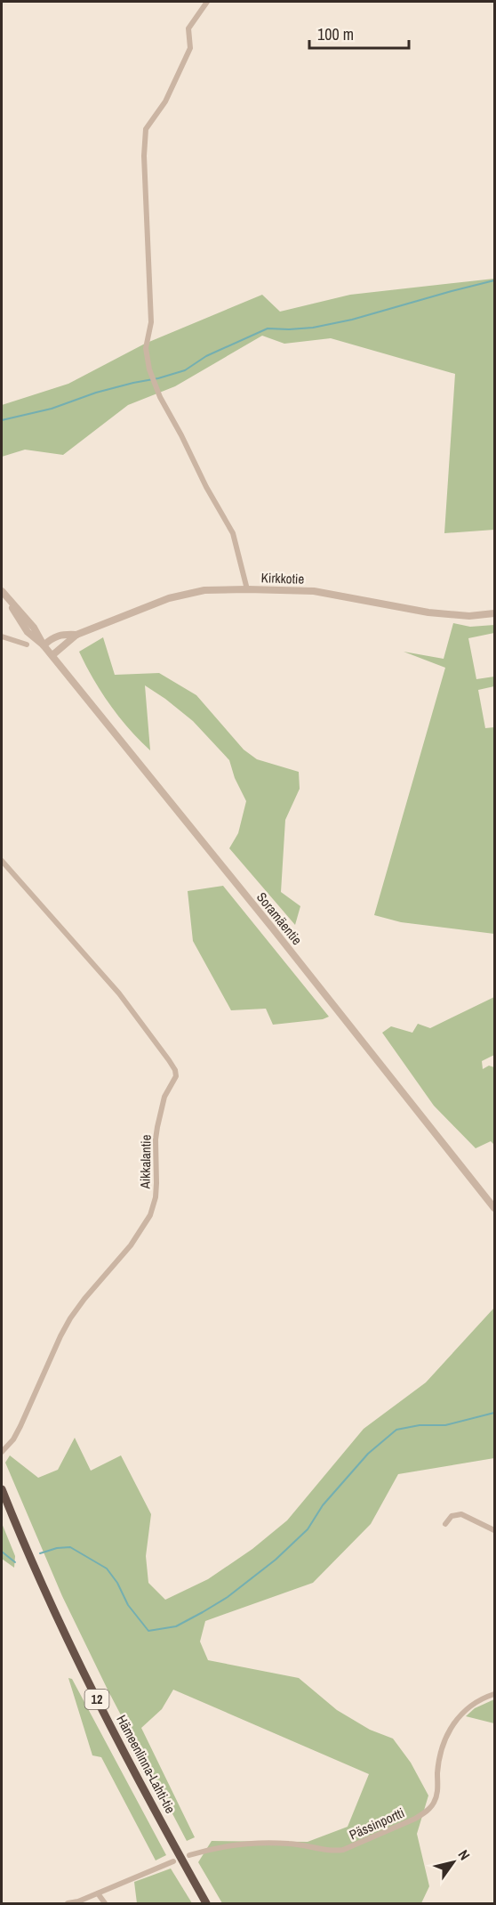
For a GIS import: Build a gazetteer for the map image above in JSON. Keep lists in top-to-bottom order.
{
  "streets": {
    "highway": ["12", "Hämeenlinna-Lahti-tie"],
    "street": [
      "Kirkkotie",
      "Soramäentie",
      "Aikkalantie",
      "Pässinportti"
    ]
  },
  "crossings": [
    ["Kirkkotie", "Soramäentie"]
  ],
  "scale_bar": "100 m",
  "north": "top right"
}
